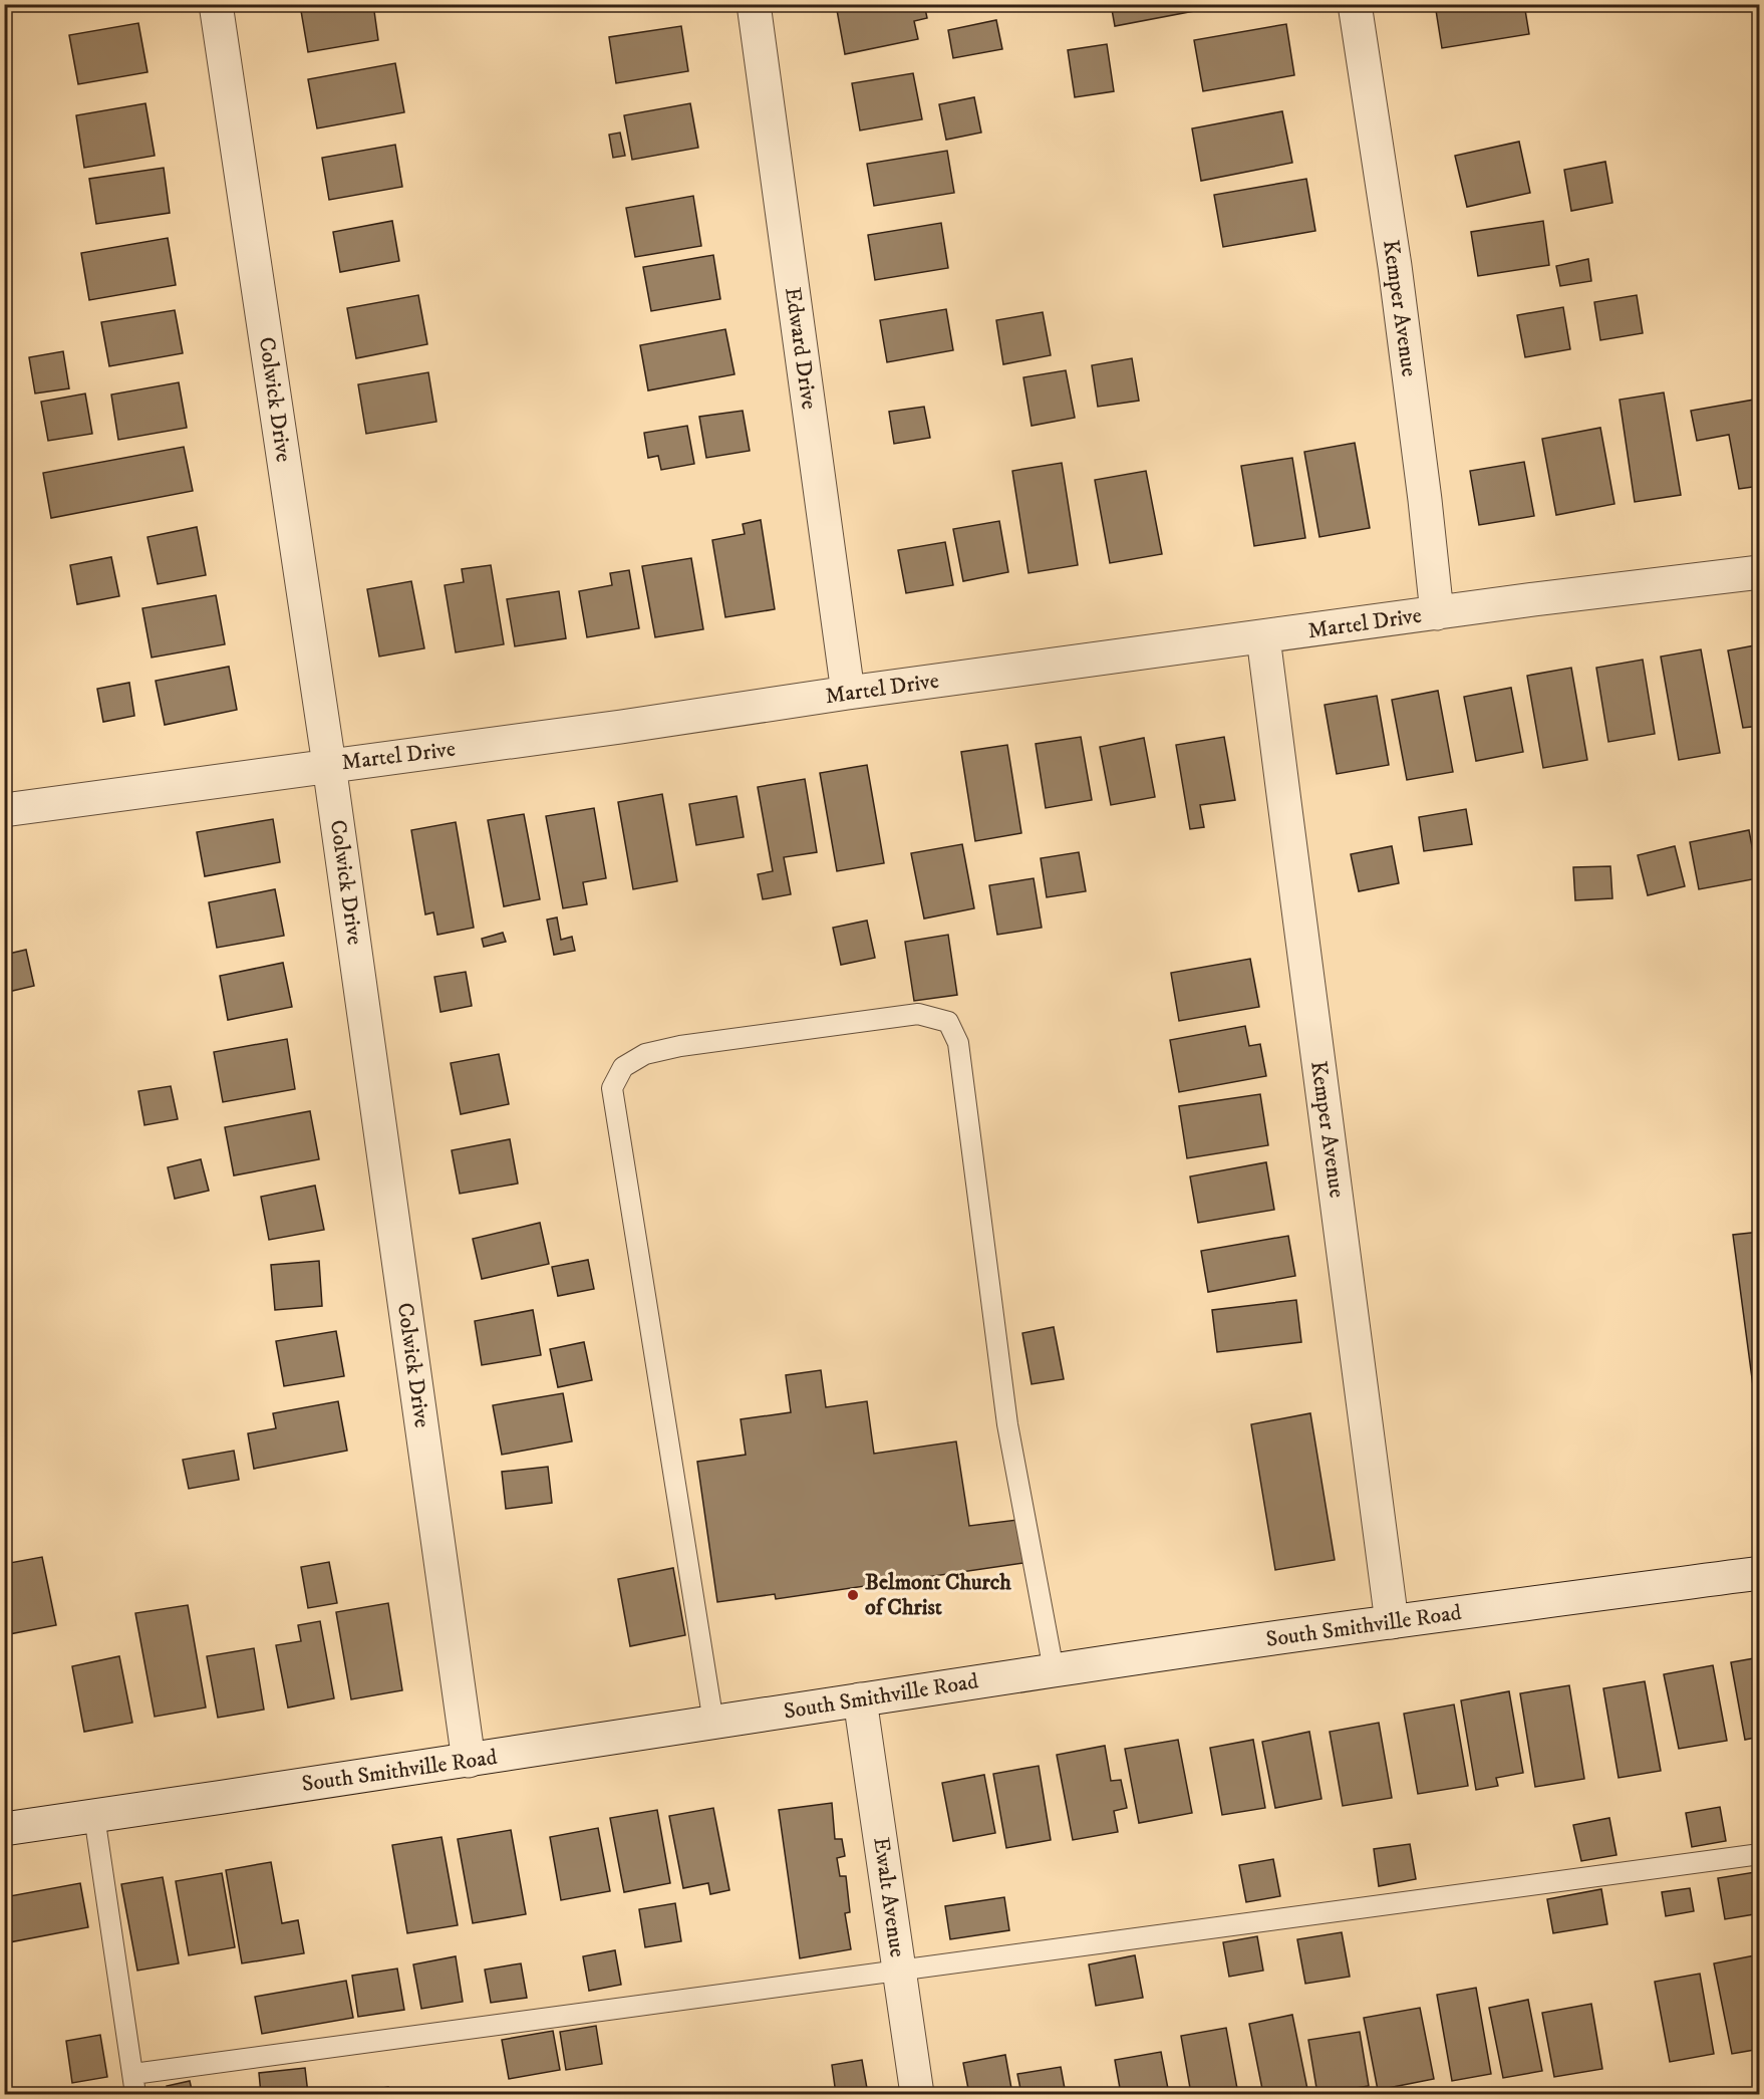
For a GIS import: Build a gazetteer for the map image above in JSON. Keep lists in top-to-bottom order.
{
  "streets": {
    "street": [
      "Kemper Avenue",
      "Edward Drive",
      "Colwick Drive",
      "Martel Drive",
      "South Smithville Road",
      "Ewalt Avenue"
    ]
  },
  "crossings": [
    ["Kemper Avenue", "Martel Drive"],
    ["Kemper Avenue", "South Smithville Road"],
    ["Edward Drive", "Martel Drive"],
    ["Colwick Drive", "Martel Drive"],
    ["Colwick Drive", "South Smithville Road"],
    ["South Smithville Road", "Ewalt Avenue"]
  ],
  "places": ["Belmont Church of Christ"]
}
